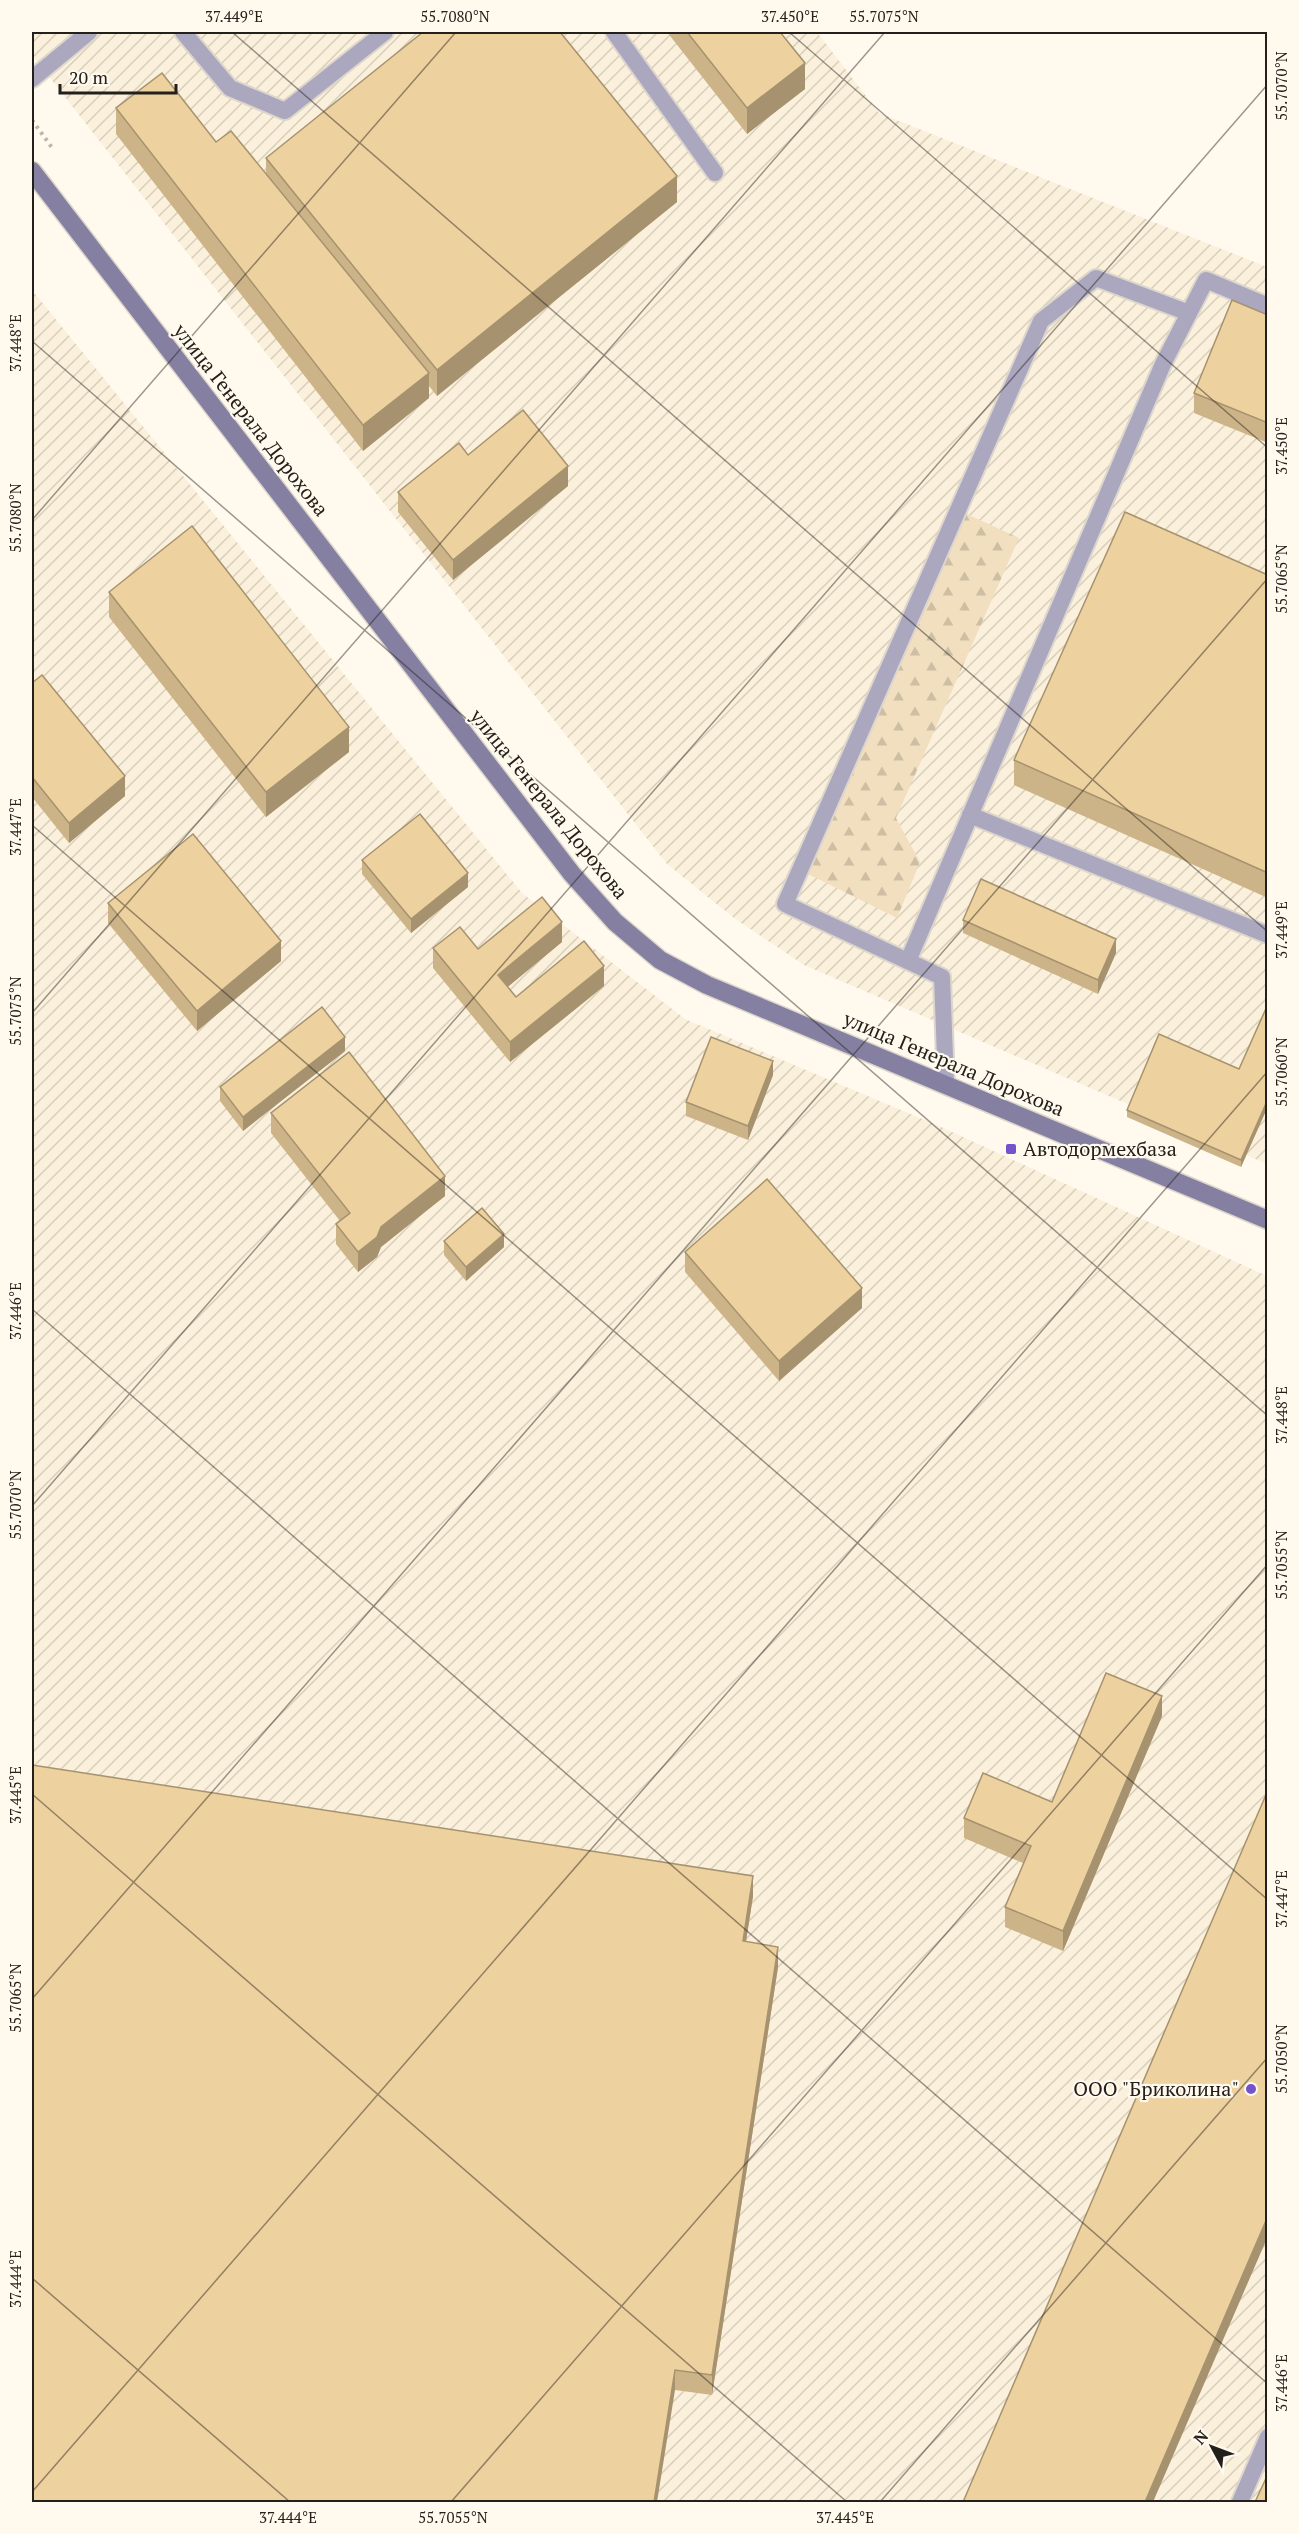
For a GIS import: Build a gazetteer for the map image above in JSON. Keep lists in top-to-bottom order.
{
  "streets": {
    "street": ["улица Генерала Дорохова"]
  },
  "places": {
    "transit": ["Автодормехбаза"],
    "other": ["ООО \"Бриколина\""]
  },
  "scale_bar": "20 m",
  "north": "top left",
  "coordinates": [
    "37.449°E",
    "55.7080°N",
    "37.450°E",
    "55.7075°N",
    "55.7070°N",
    "37.448°E",
    "55.7065°N",
    "37.447°E",
    "55.7060°N",
    "37.446°E",
    "55.7055°N",
    "37.445°E",
    "55.7050°N",
    "37.444°E"
  ]
}
